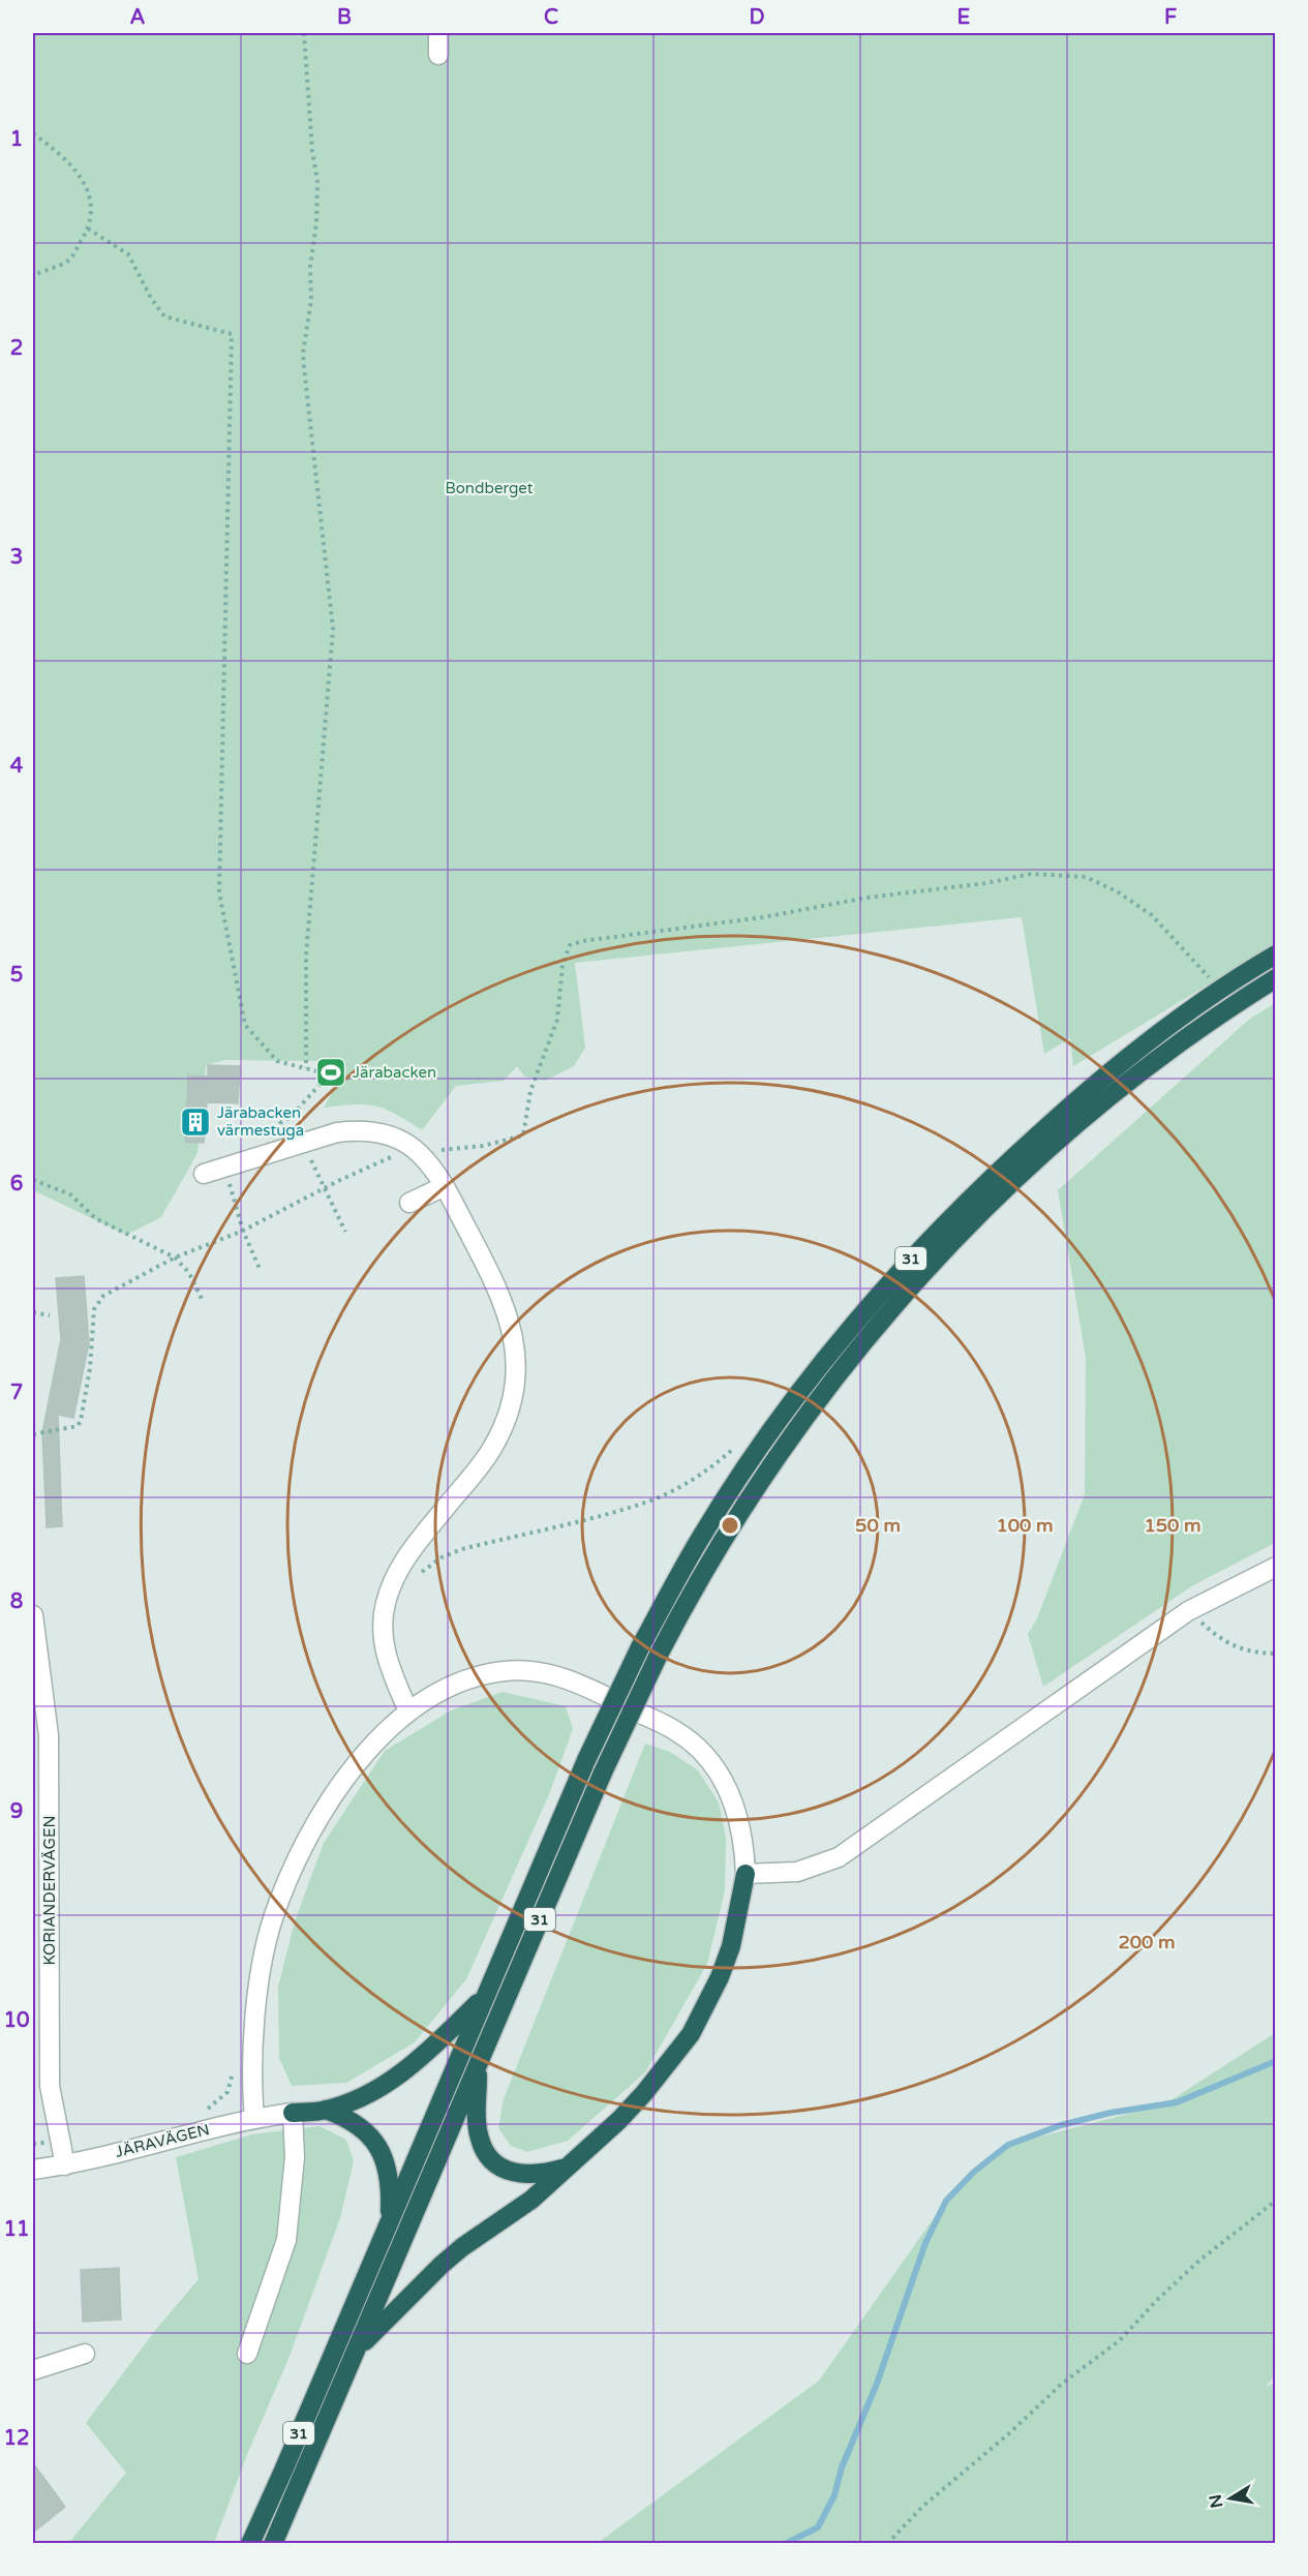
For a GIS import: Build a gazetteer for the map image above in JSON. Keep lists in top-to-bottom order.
{
  "streets": {
    "highway": ["31"],
    "street": ["KORIANDERVÄGEN", "JÄRAVÄGEN"]
  },
  "crossings": [
    ["KORIANDERVÄGEN", "JÄRAVÄGEN"]
  ],
  "parks": ["Bondberget"],
  "places": {
    "sports": ["Järabacken"],
    "building": ["Järabacken värmestuga"]
  },
  "north": "left",
  "grid": {
    "columns": [
      "A",
      "B",
      "C",
      "D",
      "E",
      "F"
    ],
    "rows": [
      "1",
      "2",
      "3",
      "4",
      "5",
      "6",
      "7",
      "8",
      "9",
      "10",
      "11",
      "12"
    ]
  },
  "rings": [
    "50 m",
    "100 m",
    "150 m",
    "200 m"
  ]
}
